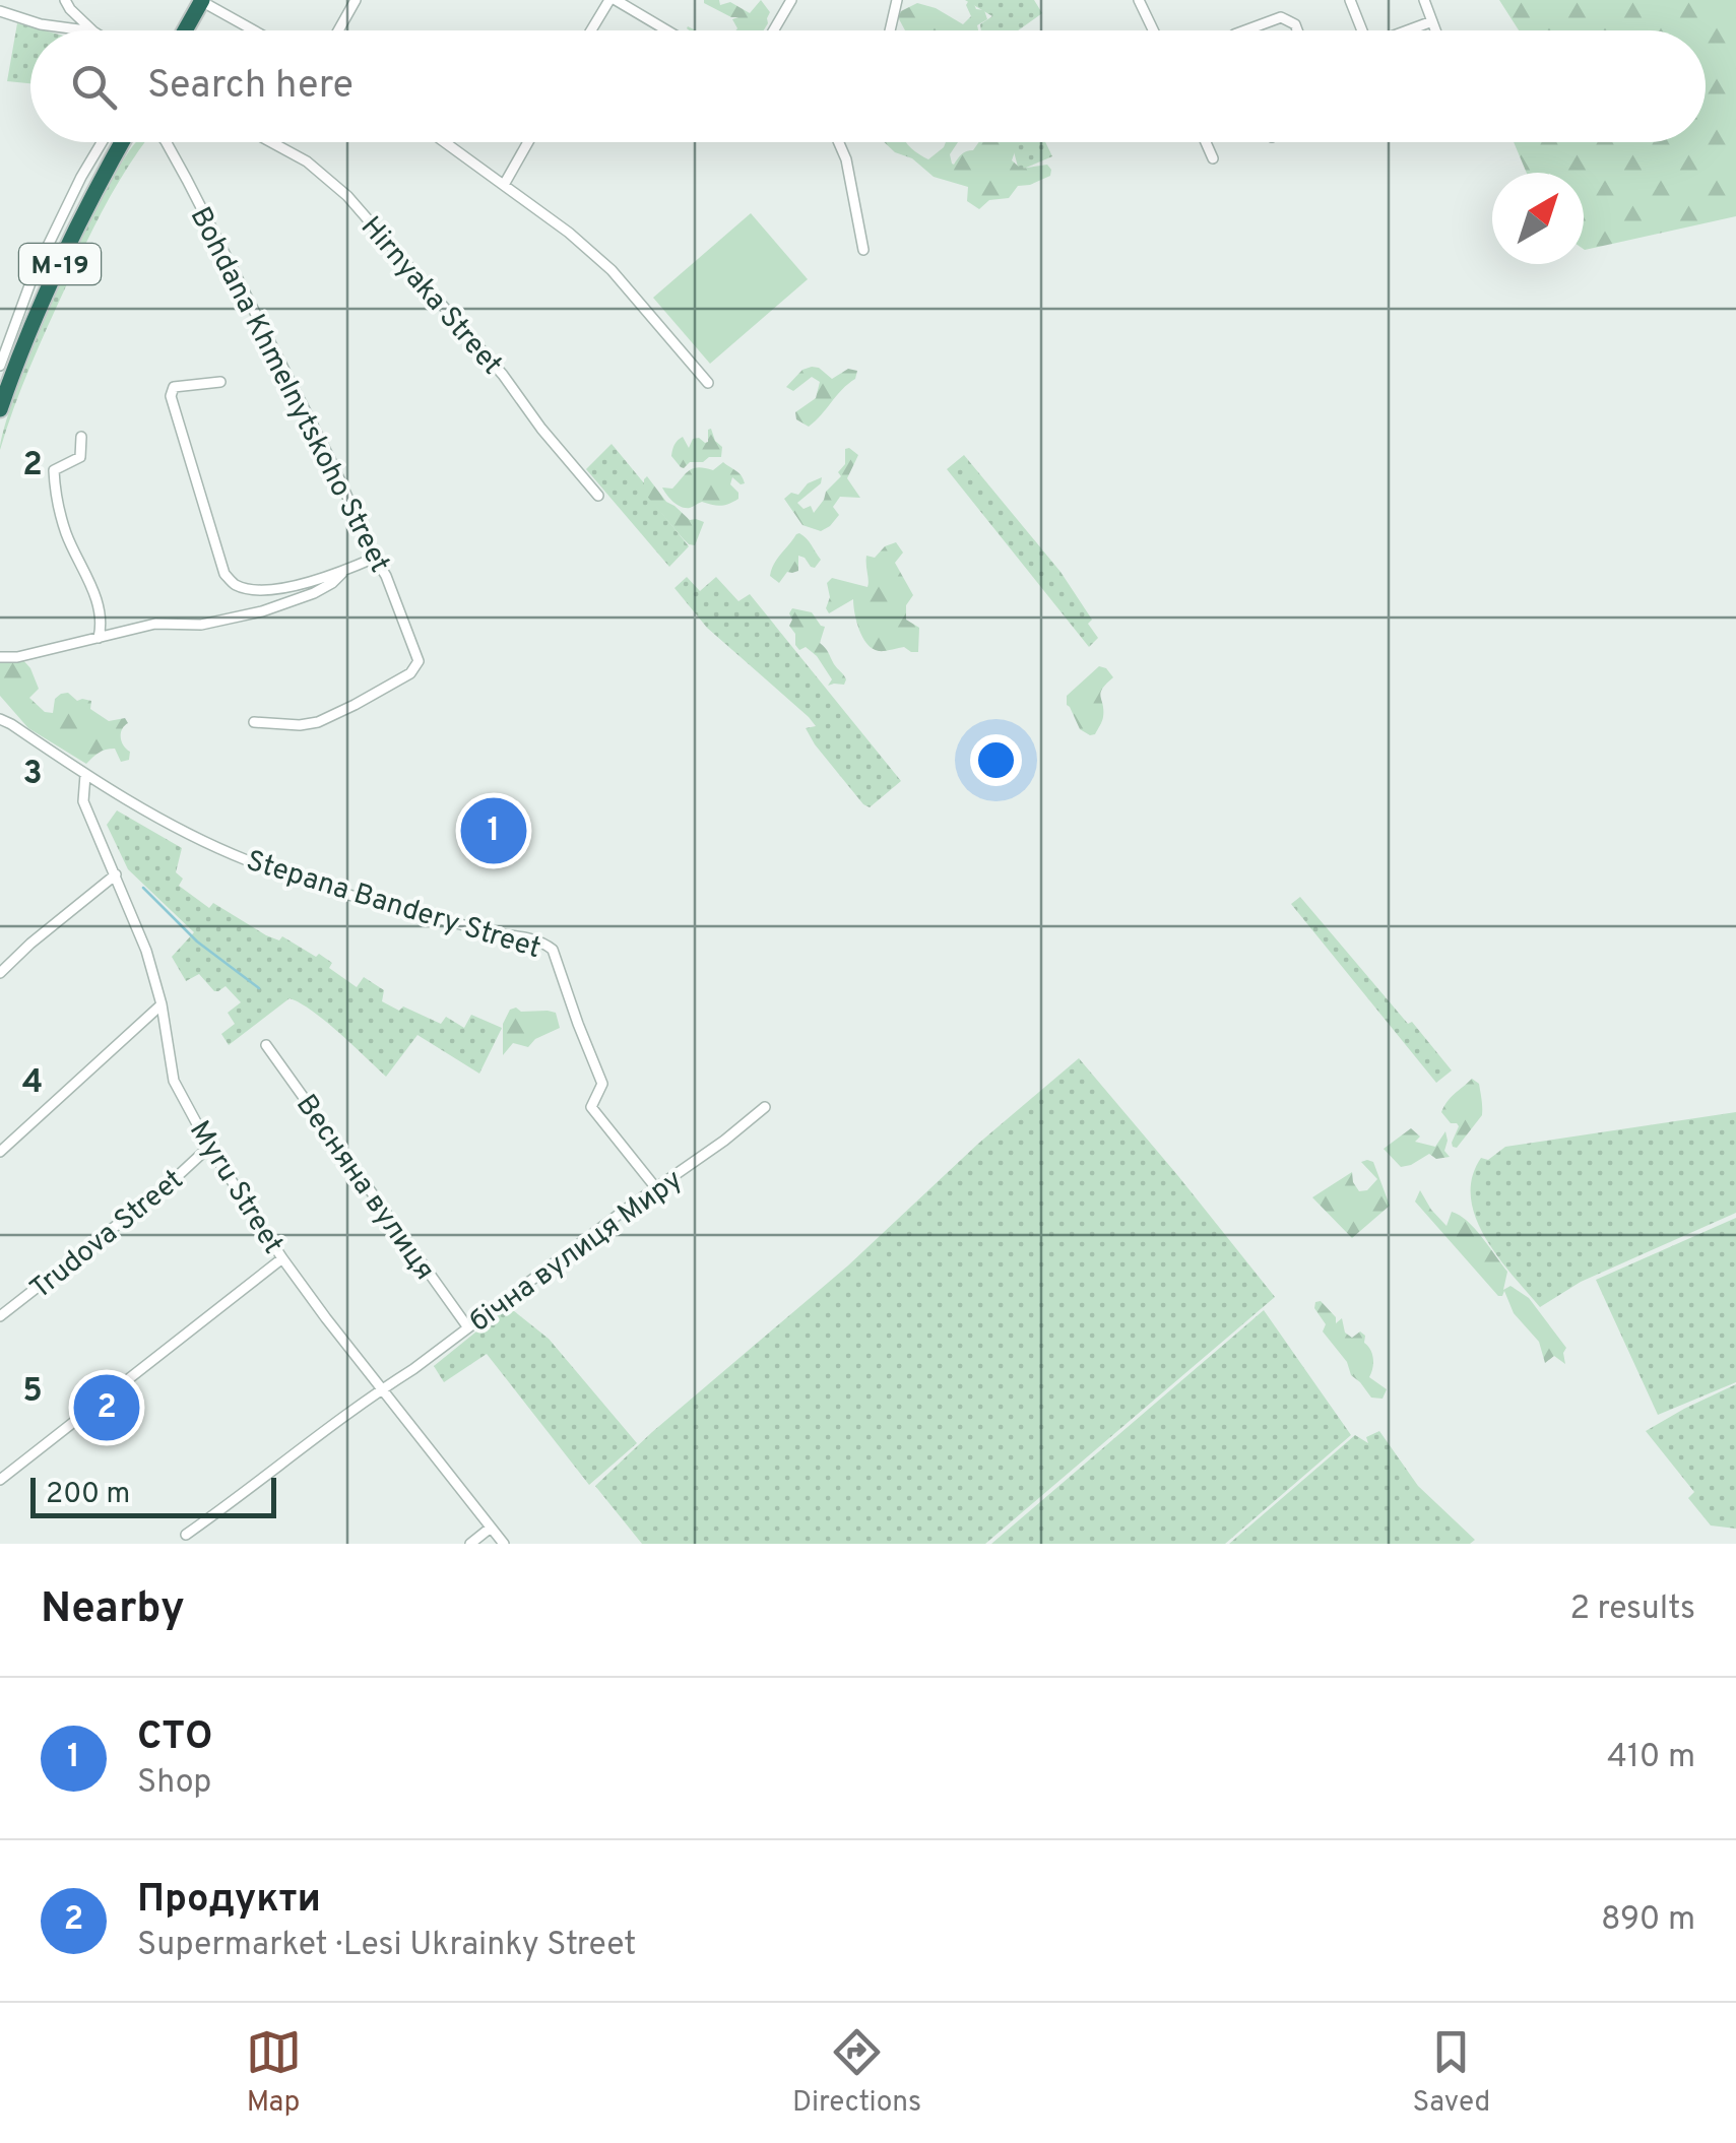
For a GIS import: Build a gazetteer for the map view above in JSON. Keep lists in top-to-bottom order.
{
  "streets": {
    "highway": ["М-19"],
    "street": [
      "Hirnyaka Street",
      "Bohdana Khmelnytskoho Street",
      "Stepana Bandery Street",
      "Myru Street",
      "Весняна вулиця",
      "Trudova Street",
      "бічна вулиця Миру"
    ]
  },
  "crossings": [
    ["Stepana Bandery Street", "Myru Street"],
    ["Stepana Bandery Street", "бічна вулиця Миру"],
    ["Myru Street", "Trudova Street"],
    ["Myru Street", "бічна вулиця Миру"],
    ["Весняна вулиця", "бічна вулиця Миру"]
  ],
  "scale_bar": "200 m",
  "north": "top right",
  "page": {
    "search": "Search here",
    "pins": ["1", "2"],
    "scale": "200 m",
    "heading": ["Nearby", "2 results"],
    "list": [
      {
        "mark": "1",
        "name": "СТО",
        "note": "Shop",
        "value": "410 m"
      },
      {
        "mark": "2",
        "name": "Продукти",
        "note": "Supermarket · Lesi Ukrainky Street",
        "value": "890 m"
      }
    ],
    "nav": ["Map", "Directions", "Saved"]
  },
  "grid": {
    "rows": [
      "2",
      "3",
      "4",
      "5"
    ]
  }
}
